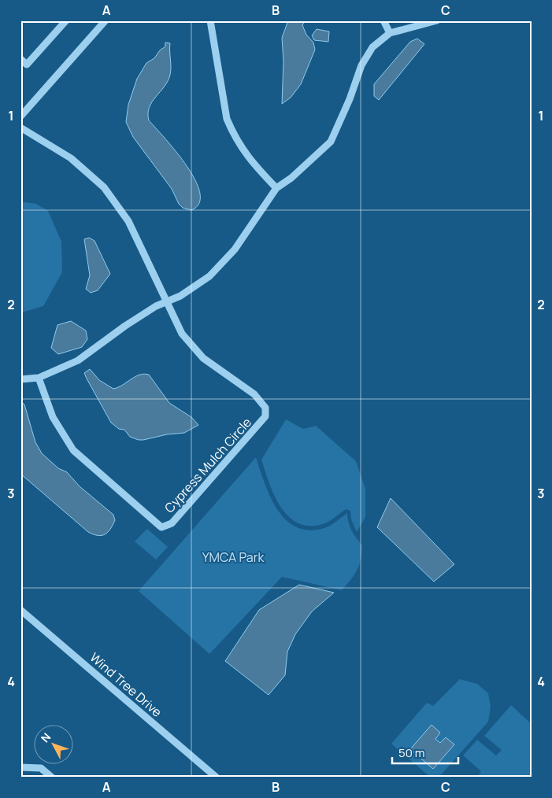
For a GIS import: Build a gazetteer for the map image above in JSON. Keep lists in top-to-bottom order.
{
  "streets": {
    "street": ["Cypress Mulch Circle", "Wind Tree Drive"]
  },
  "parks": ["YMCA Park"],
  "scale_bar": "50 m",
  "north": "top left",
  "grid": {
    "columns": ["A", "B", "C"],
    "rows": [
      "1",
      "2",
      "3",
      "4"
    ]
  }
}
